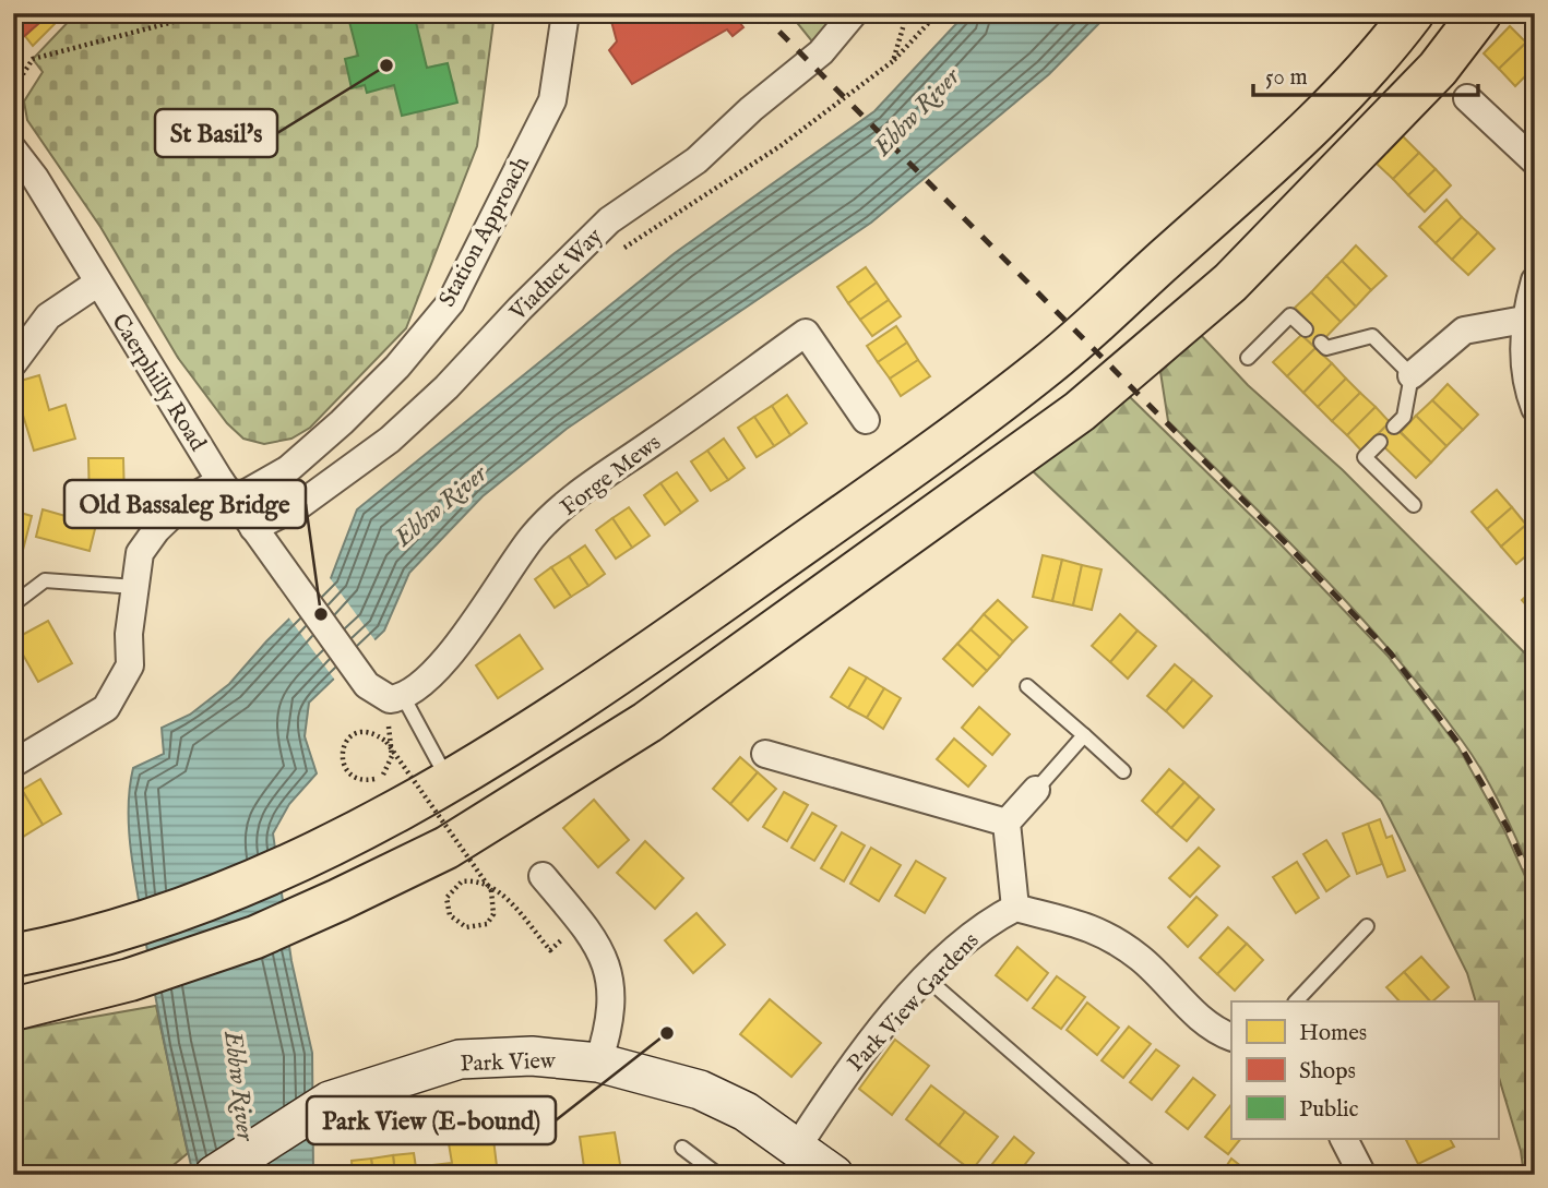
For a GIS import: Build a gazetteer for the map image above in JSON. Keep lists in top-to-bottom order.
{
  "streets": {
    "street": [
      "Station Approach",
      "Viaduct Way",
      "Caerphilly Road",
      "Forge Mews",
      "Park View Gardens",
      "Park View"
    ]
  },
  "crossings": [
    ["Station Approach", "Caerphilly Road"],
    ["Viaduct Way", "Caerphilly Road"],
    ["Caerphilly Road", "Forge Mews"],
    ["Park View Gardens", "Park View"]
  ],
  "water": ["Ebbw River"],
  "places": ["St Basil's", "Old Bassaleg Bridge", "Park View (E-bound)"],
  "legend": ["Homes", "Shops", "Public"],
  "scale_bar": "50 m"
}
